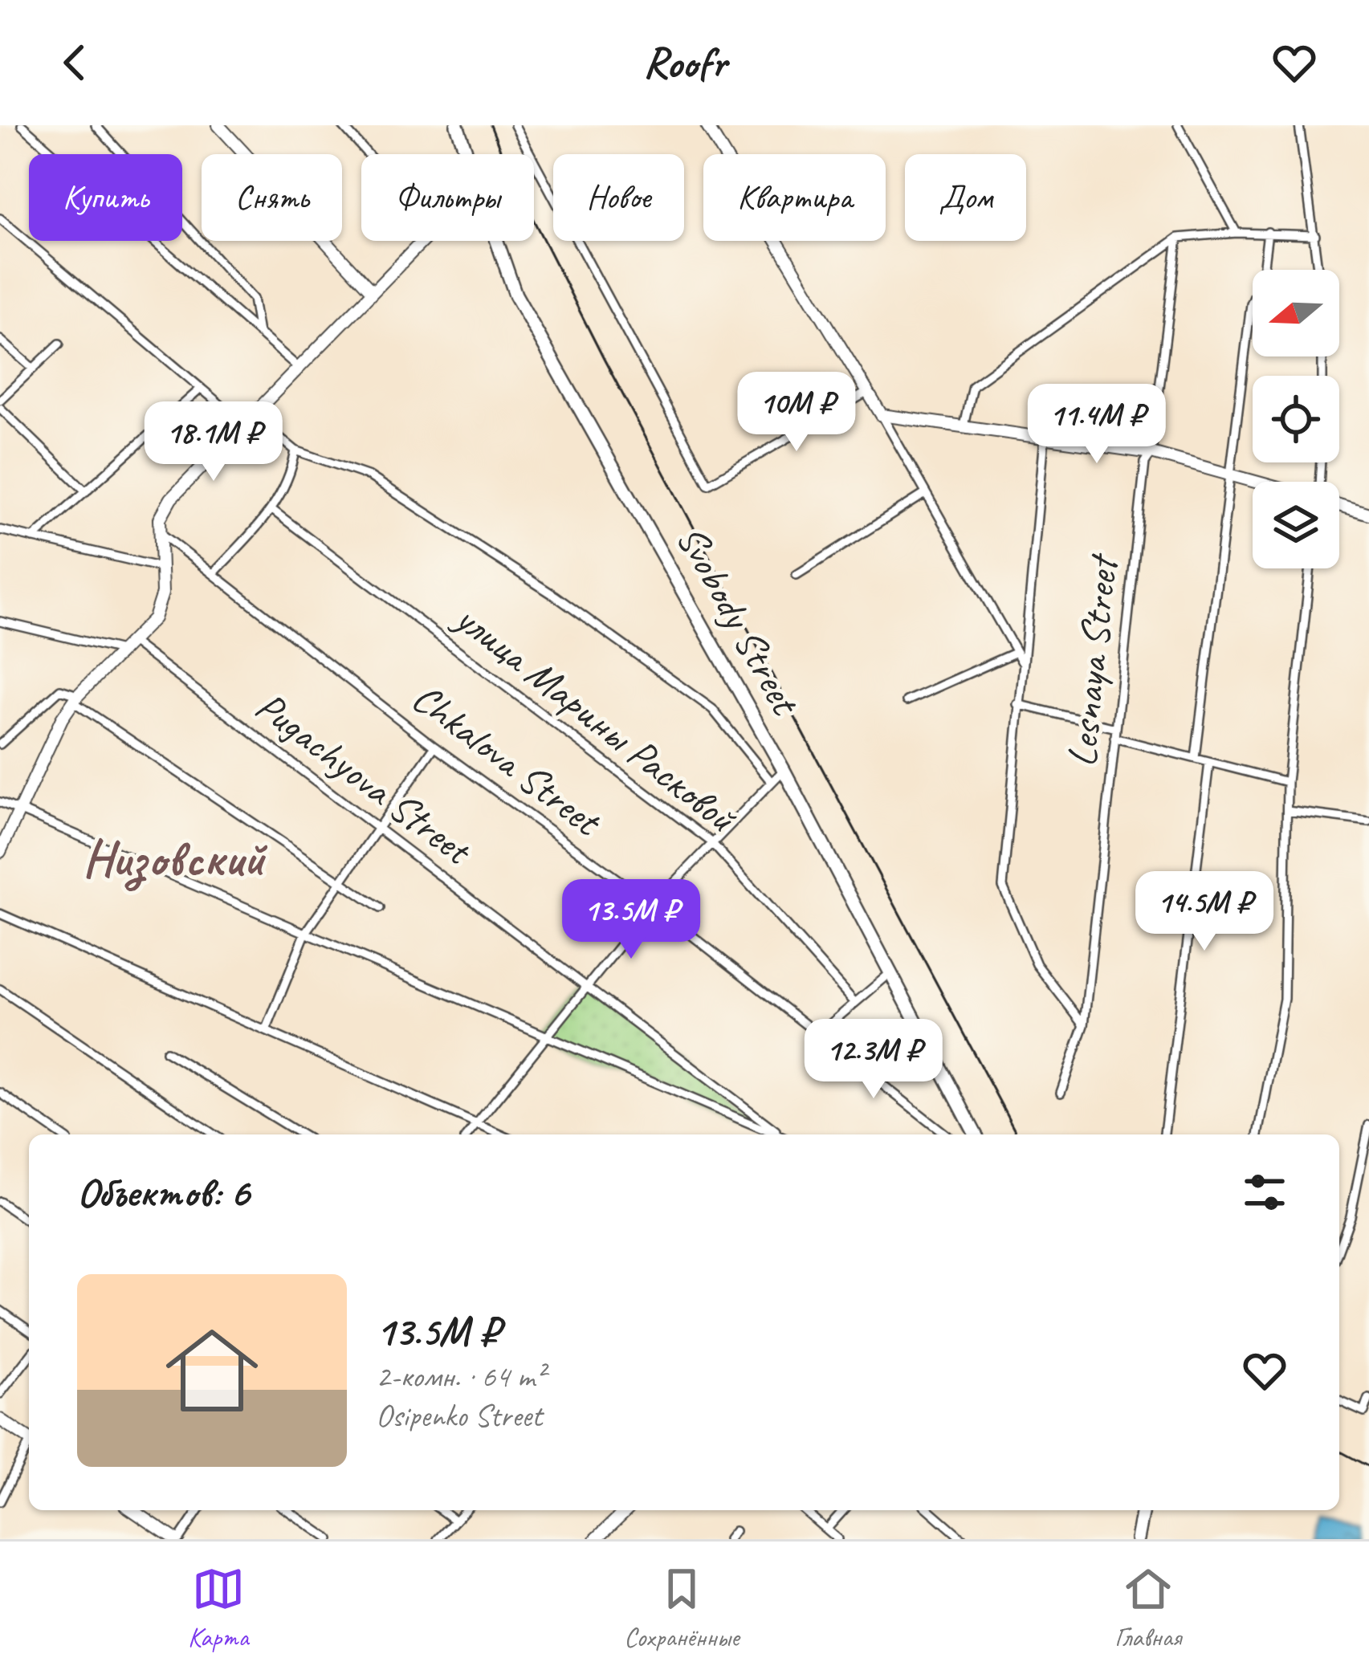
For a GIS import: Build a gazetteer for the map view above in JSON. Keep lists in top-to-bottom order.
{
  "streets": {
    "main road": ["Svobody Street"],
    "street": [
      "Lesnaya Street",
      "улица Марины Расковой",
      "Chkalova Street",
      "Pugachyova Street"
    ]
  },
  "districts": ["Низовский"],
  "north": "left",
  "page": {
    "header": "Roofr",
    "chip": [
      "Купить",
      "Снять",
      "Фильтры",
      "Новое",
      "Квартира",
      "Дом"
    ],
    "price": [
      "10M ₽",
      "11.4M ₽",
      "18.1M ₽",
      "14.5M ₽",
      "13.5M ₽",
      "12.3M ₽"
    ],
    "heading": "Объектов: 6",
    "list": [
      {
        "name": "13.5M ₽",
        "note": "2-комн. · 64 m² · Osipenko Street"
      }
    ],
    "tabs": ["Карта", "Сохранённые", "Главная"]
  }
}
